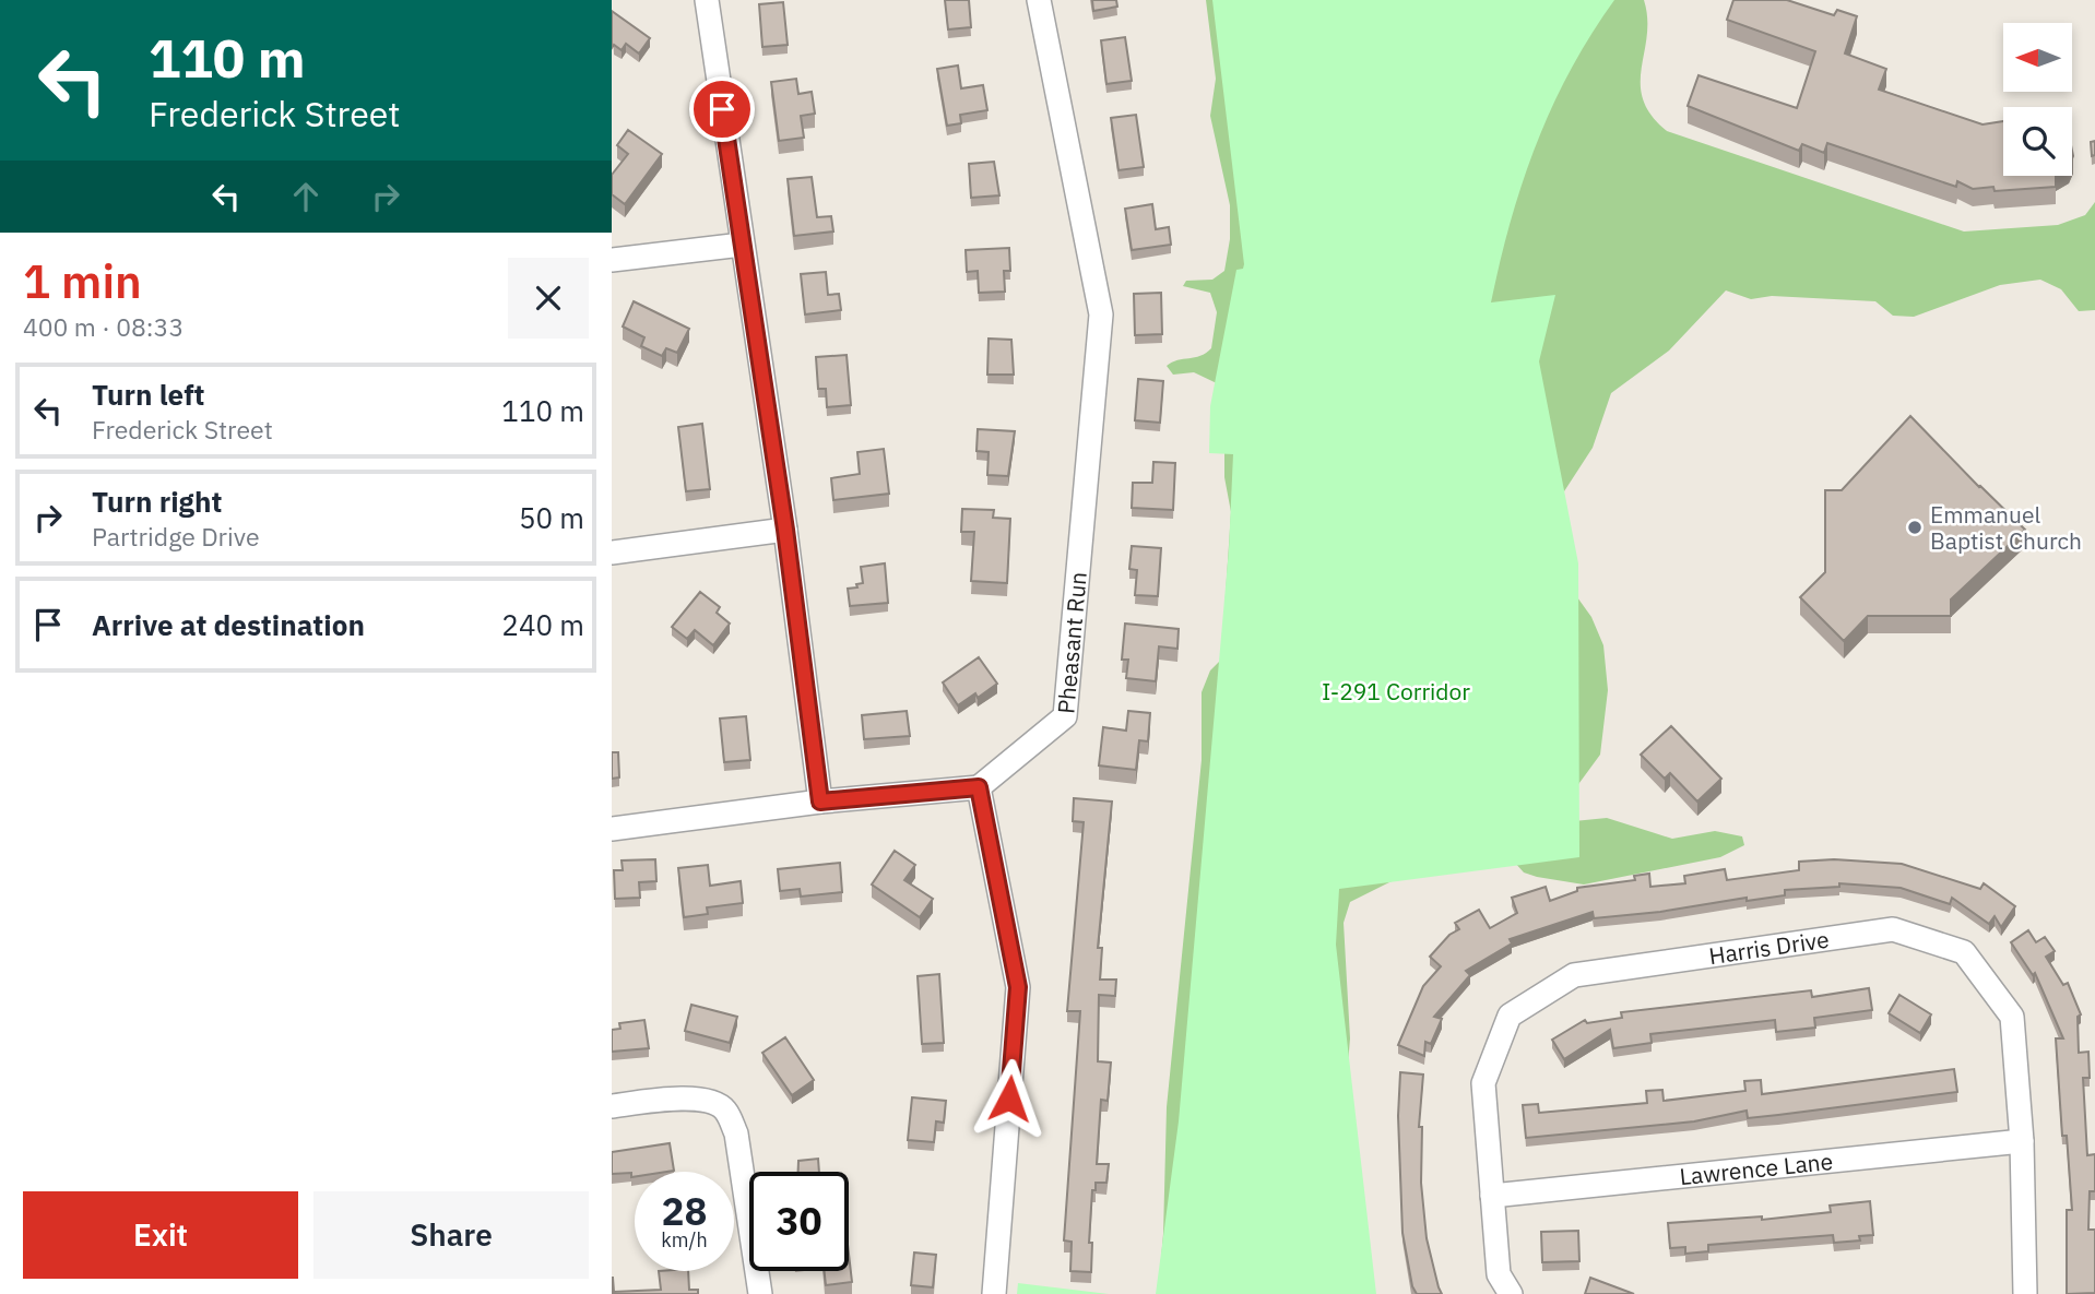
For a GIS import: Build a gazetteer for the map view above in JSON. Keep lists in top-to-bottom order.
{
  "streets": {
    "street": ["Pheasant Run", "Harris Drive", "Lawrence Lane"]
  },
  "crossings": [
    ["Harris Drive", "Lawrence Lane"]
  ],
  "parks": ["I-291 Corridor"],
  "places": ["Emmanuel Baptist Church"],
  "north": "left",
  "page": {
    "turn": ["110 m", "Frederick Street"],
    "heading": ["1 min", "400 m · 08:33"],
    "list": [
      {
        "name": "Turn left",
        "note": "Frederick Street",
        "value": "110 m"
      },
      {
        "name": "Turn right",
        "note": "Partridge Drive",
        "value": "50 m"
      },
      {
        "name": "Arrive at destination",
        "value": "240 m"
      }
    ],
    "speed": "28 km/h",
    "limit": "30",
    "buttons": ["Exit", "Share"]
  }
}
